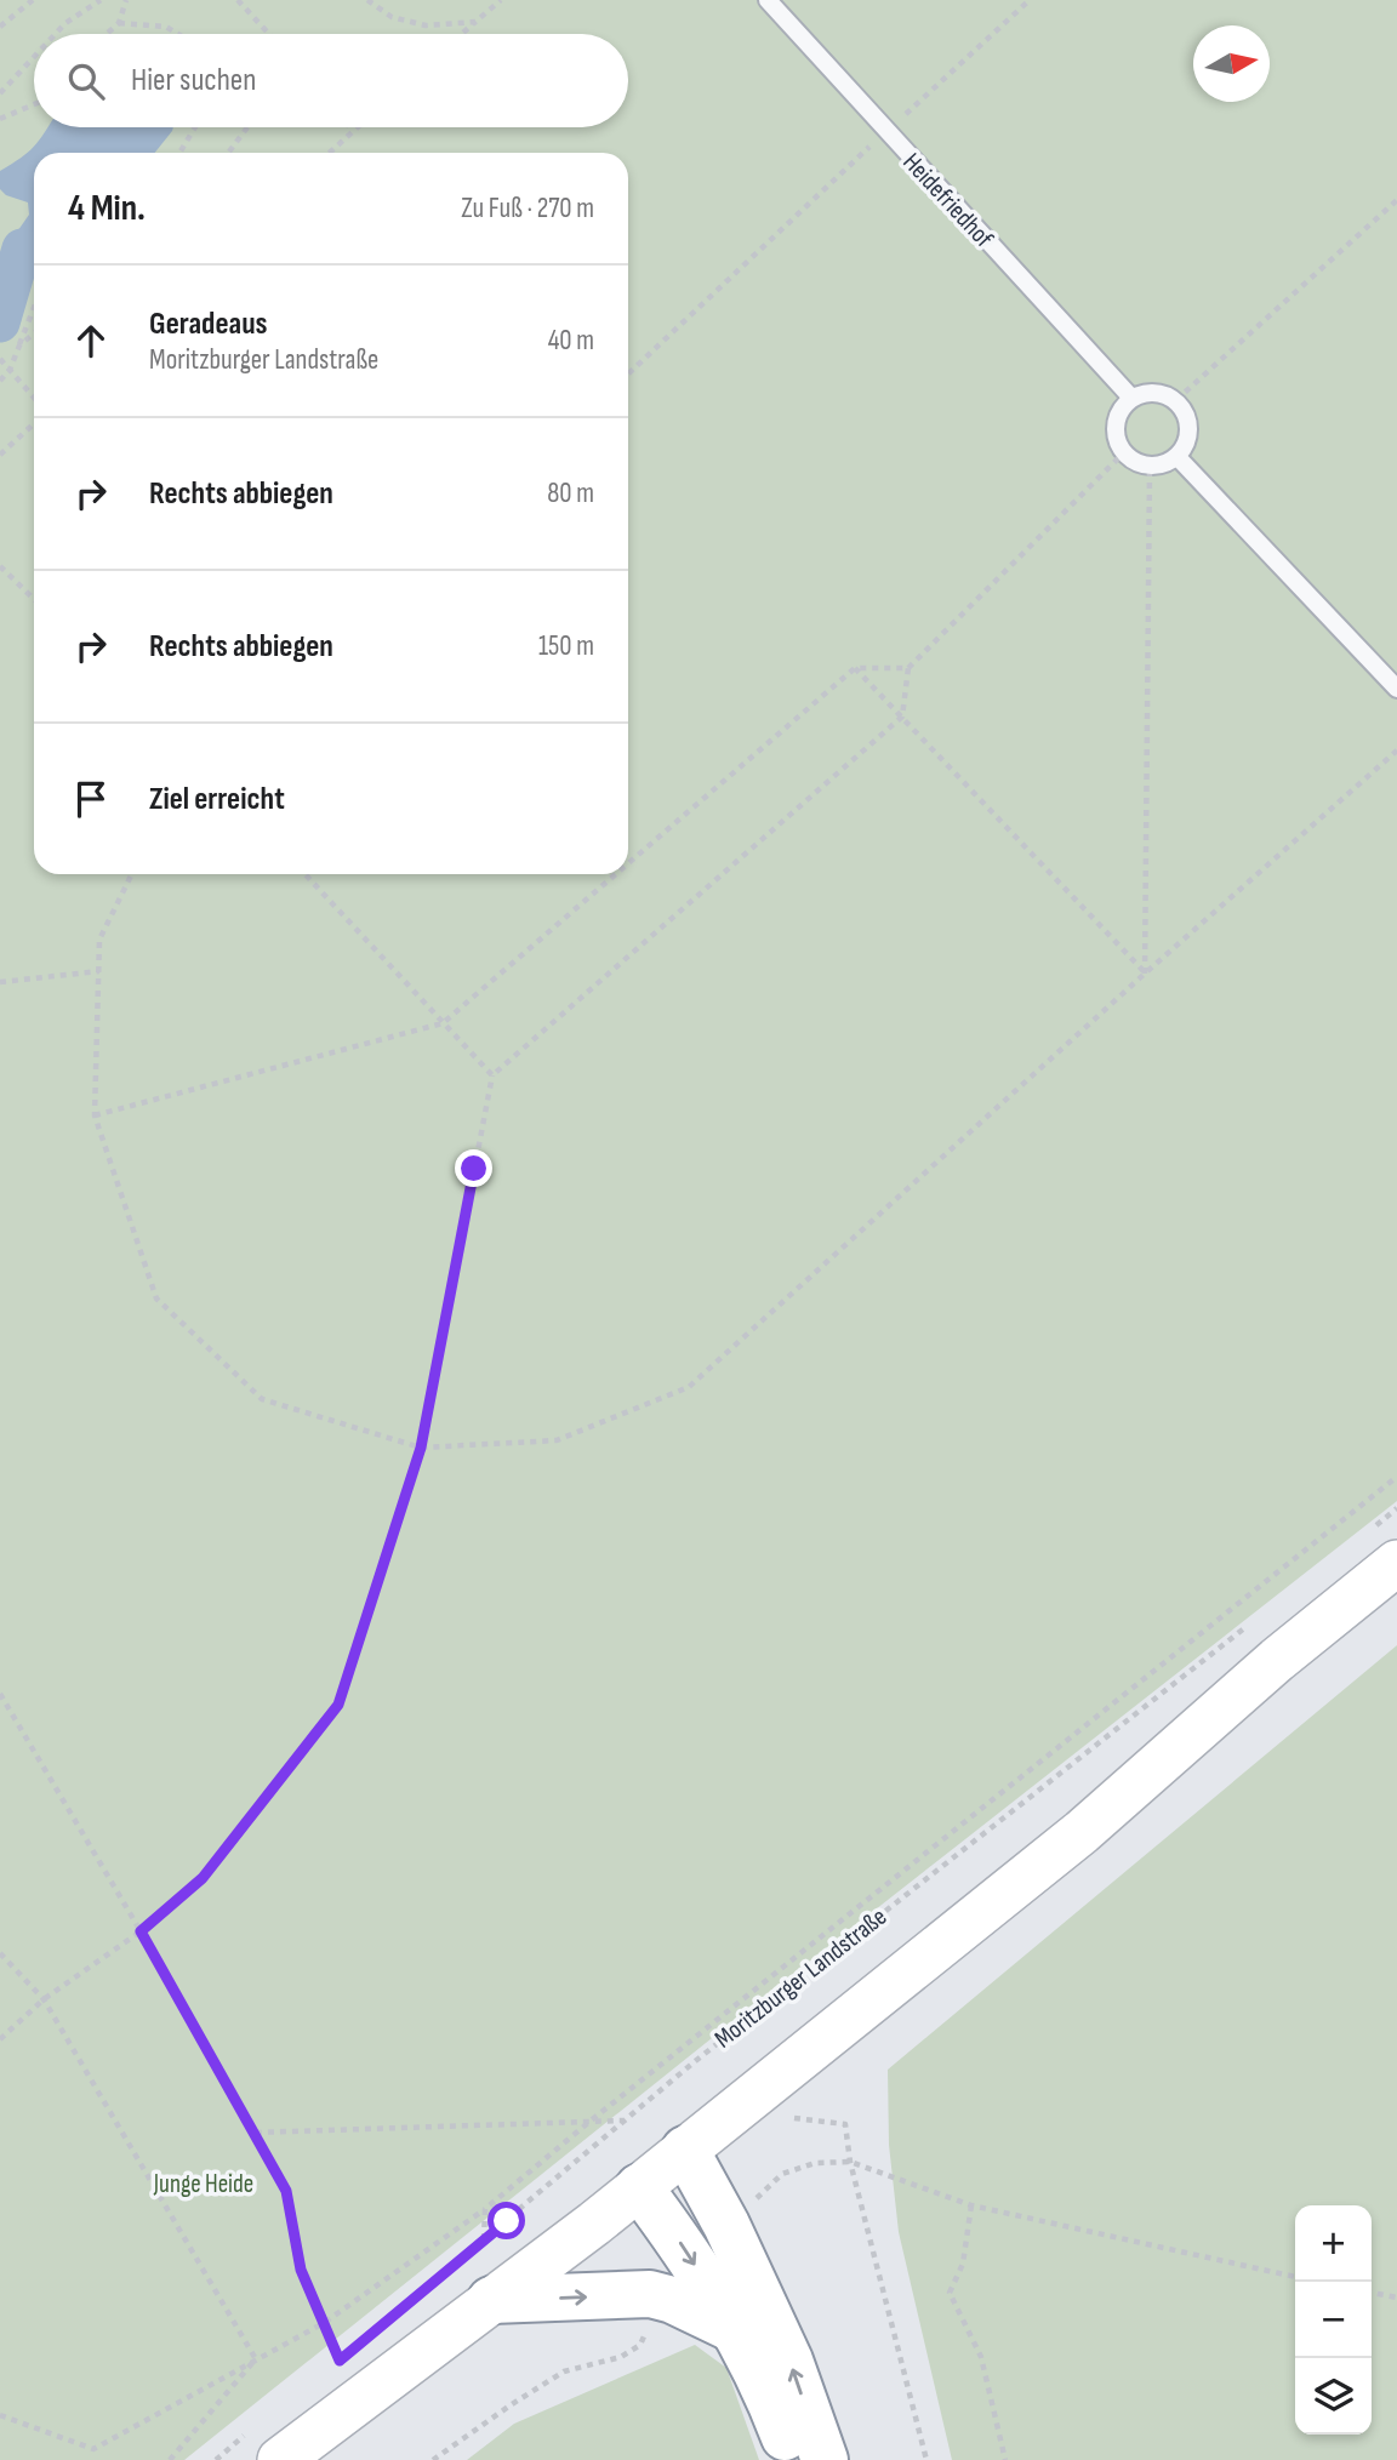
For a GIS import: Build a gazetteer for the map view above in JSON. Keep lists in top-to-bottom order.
{
  "streets": {
    "lane": ["Heidefriedhof"],
    "path": ["Moritzburger Landstraße"]
  },
  "parks": ["Junge Heide"],
  "north": "right",
  "page": {
    "search": "Hier suchen",
    "heading": ["4 Min.", "Zu Fuß · 270 m"],
    "list": [
      ["Geradeaus", "Moritzburger Landstraße", "40 m"],
      ["Rechts abbiegen", "80 m"],
      ["Rechts abbiegen", "150 m"],
      "Ziel erreicht"
    ],
    "map_buttons": ["+", "−"]
  }
}
